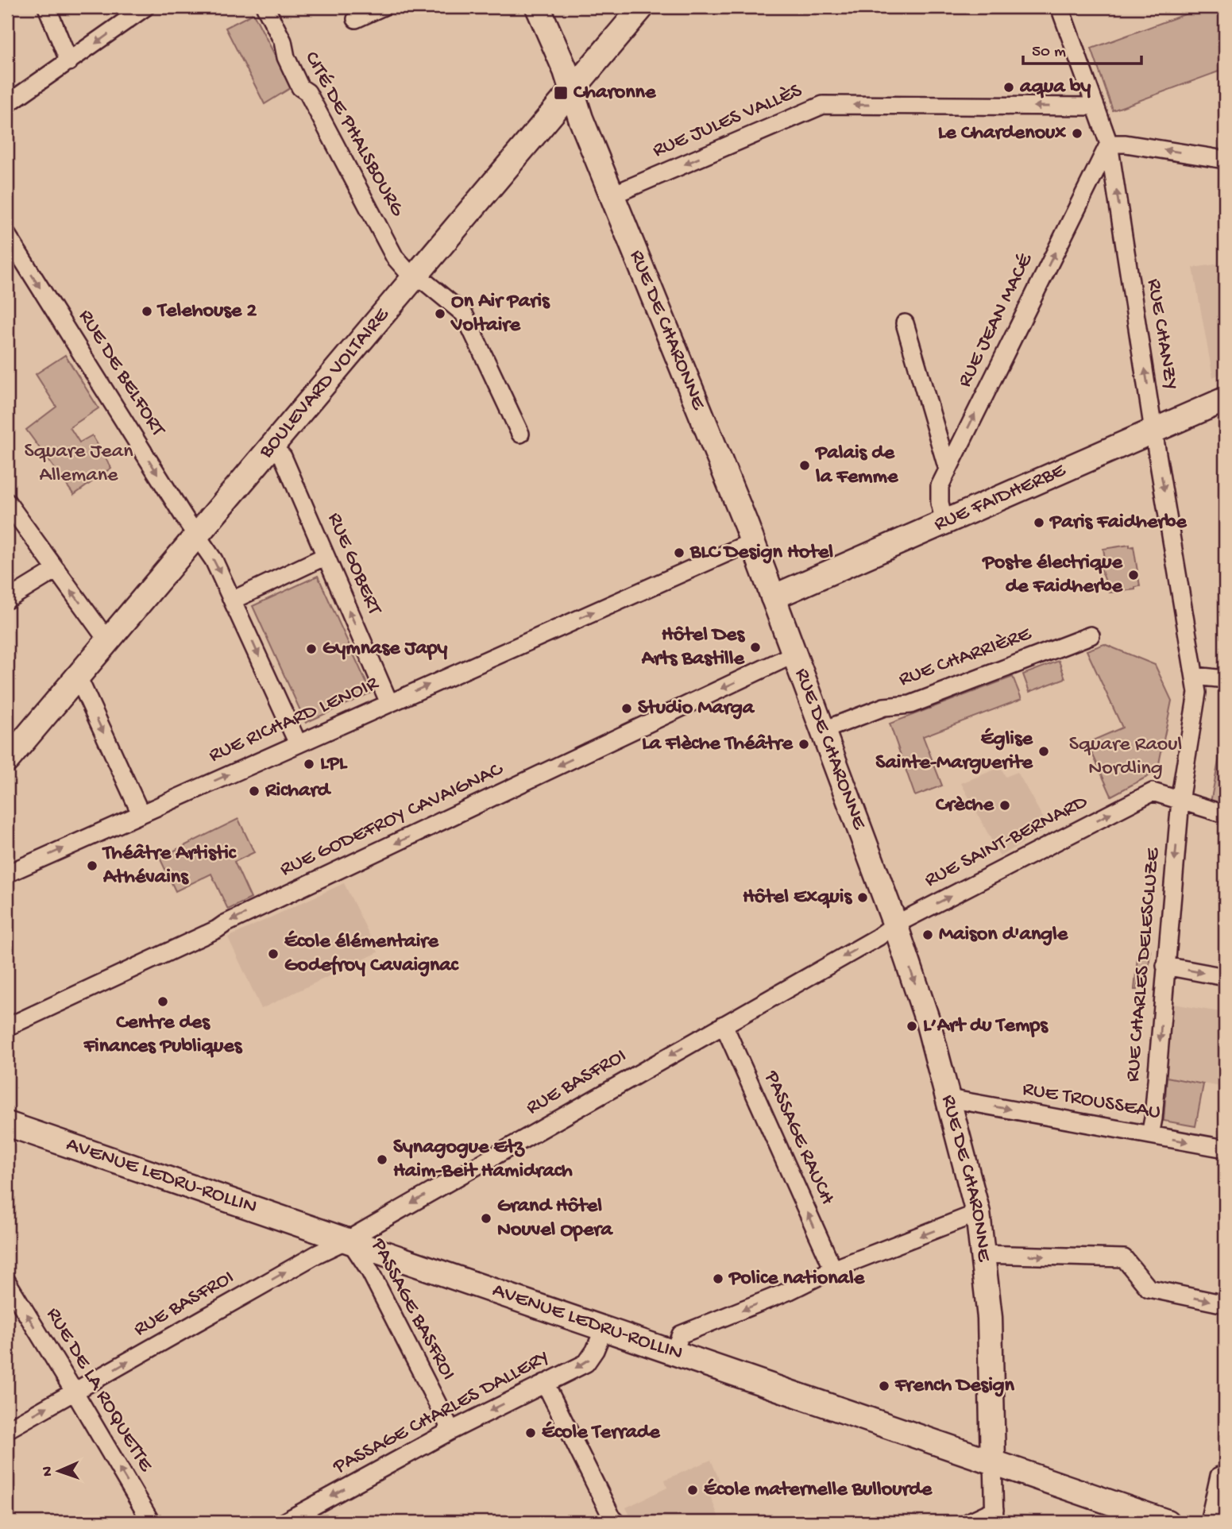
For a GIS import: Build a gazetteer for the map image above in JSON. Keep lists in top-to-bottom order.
{
  "streets": {
    "main road": [
      "RUE DE CHARONNE",
      "BOULEVARD VOLTAIRE",
      "RUE FAIDHERBE",
      "AVENUE LEDRU-ROLLIN"
    ],
    "street": [
      "RUE JULES VALLÈS",
      "CITÉ DE PHALSBOURG",
      "RUE JEAN MACÉ",
      "RUE CHANZY",
      "RUE DE BELFORT",
      "RUE GOBERT",
      "RUE CHARRIÈRE",
      "RUE RICHARD LENOIR",
      "RUE GODEFROY CAVAIGNAC",
      "RUE SAINT-BERNARD",
      "RUE CHARLES DELESCLUZE",
      "RUE BASFROI",
      "RUE TROUSSEAU",
      "PASSAGE RAUCH",
      "PASSAGE BASFROI",
      "RUE DE LA ROQUETTE",
      "PASSAGE CHARLES DALLERY"
    ]
  },
  "crossings": [
    ["RUE JULES VALLÈS", "RUE DE CHARONNE"],
    ["RUE JULES VALLÈS", "RUE CHANZY"],
    ["CITÉ DE PHALSBOURG", "BOULEVARD VOLTAIRE"],
    ["RUE JEAN MACÉ", "RUE CHANZY"],
    ["RUE JEAN MACÉ", "RUE FAIDHERBE"],
    ["RUE DE CHARONNE", "BOULEVARD VOLTAIRE"],
    ["RUE DE CHARONNE", "RUE FAIDHERBE"],
    ["RUE DE CHARONNE", "RUE CHARRIÈRE"],
    ["RUE DE CHARONNE", "RUE RICHARD LENOIR"],
    ["RUE DE CHARONNE", "RUE GODEFROY CAVAIGNAC"],
    ["RUE DE CHARONNE", "RUE SAINT-BERNARD"],
    ["RUE DE CHARONNE", "RUE BASFROI"],
    ["RUE DE CHARONNE", "RUE TROUSSEAU"],
    ["RUE DE CHARONNE", "AVENUE LEDRU-ROLLIN"],
    ["RUE CHANZY", "RUE FAIDHERBE"],
    ["RUE DE BELFORT", "BOULEVARD VOLTAIRE"],
    ["RUE DE BELFORT", "RUE RICHARD LENOIR"],
    ["BOULEVARD VOLTAIRE", "RUE GOBERT"],
    ["RUE GOBERT", "RUE RICHARD LENOIR"],
    ["RUE SAINT-BERNARD", "RUE CHARLES DELESCLUZE"],
    ["RUE SAINT-BERNARD", "RUE BASFROI"],
    ["RUE CHARLES DELESCLUZE", "RUE TROUSSEAU"],
    ["RUE BASFROI", "PASSAGE RAUCH"],
    ["RUE BASFROI", "AVENUE LEDRU-ROLLIN"],
    ["RUE BASFROI", "PASSAGE BASFROI"],
    ["RUE BASFROI", "RUE DE LA ROQUETTE"],
    ["AVENUE LEDRU-ROLLIN", "PASSAGE BASFROI"],
    ["AVENUE LEDRU-ROLLIN", "PASSAGE CHARLES DALLERY"],
    ["PASSAGE BASFROI", "PASSAGE CHARLES DALLERY"]
  ],
  "one_way": [
    "RUE JULES VALLÈS",
    "RUE JEAN MACÉ",
    "RUE DE BELFORT",
    "RUE GOBERT",
    "RUE RICHARD LENOIR",
    "RUE GODEFROY CAVAIGNAC",
    "RUE SAINT-BERNARD",
    "RUE CHARLES DELESCLUZE",
    "PASSAGE RAUCH",
    "RUE DE LA ROQUETTE",
    "PASSAGE CHARLES DALLERY"
  ],
  "parks": ["Square Jean Allemane", "Square Raoul Nordling"],
  "places": {
    "other": [
      "aqua by",
      "Le Chardenoux",
      "Telehouse 2",
      "On Air Paris Voltaire",
      "Palais de la Femme",
      "Paris Faidherbe",
      "BLC Design Hotel",
      "Poste électrique de Faidherbe",
      "Hôtel Des Arts Bastille",
      "Gymnase Japy",
      "Studio Marga",
      "La Flèche Théâtre",
      "Église Sainte-Marguerite",
      "LPL",
      "Richard",
      "Crèche",
      "Théâtre Artistic Athévains",
      "Hôtel Exquis",
      "Maison d'angle",
      "École élémentaire Godefroy Cavaignac",
      "Centre des Finances Publiques",
      "L’Art du Temps",
      "Synagogue Etz Haim-Beit Hamidrach",
      "Grand Hôtel Nouvel Opera",
      "Police nationale",
      "French Design",
      "École Terrade",
      "École maternelle Bullourde"
    ],
    "transit": ["Charonne"]
  },
  "scale_bar": "50 m",
  "north": "left"
}
